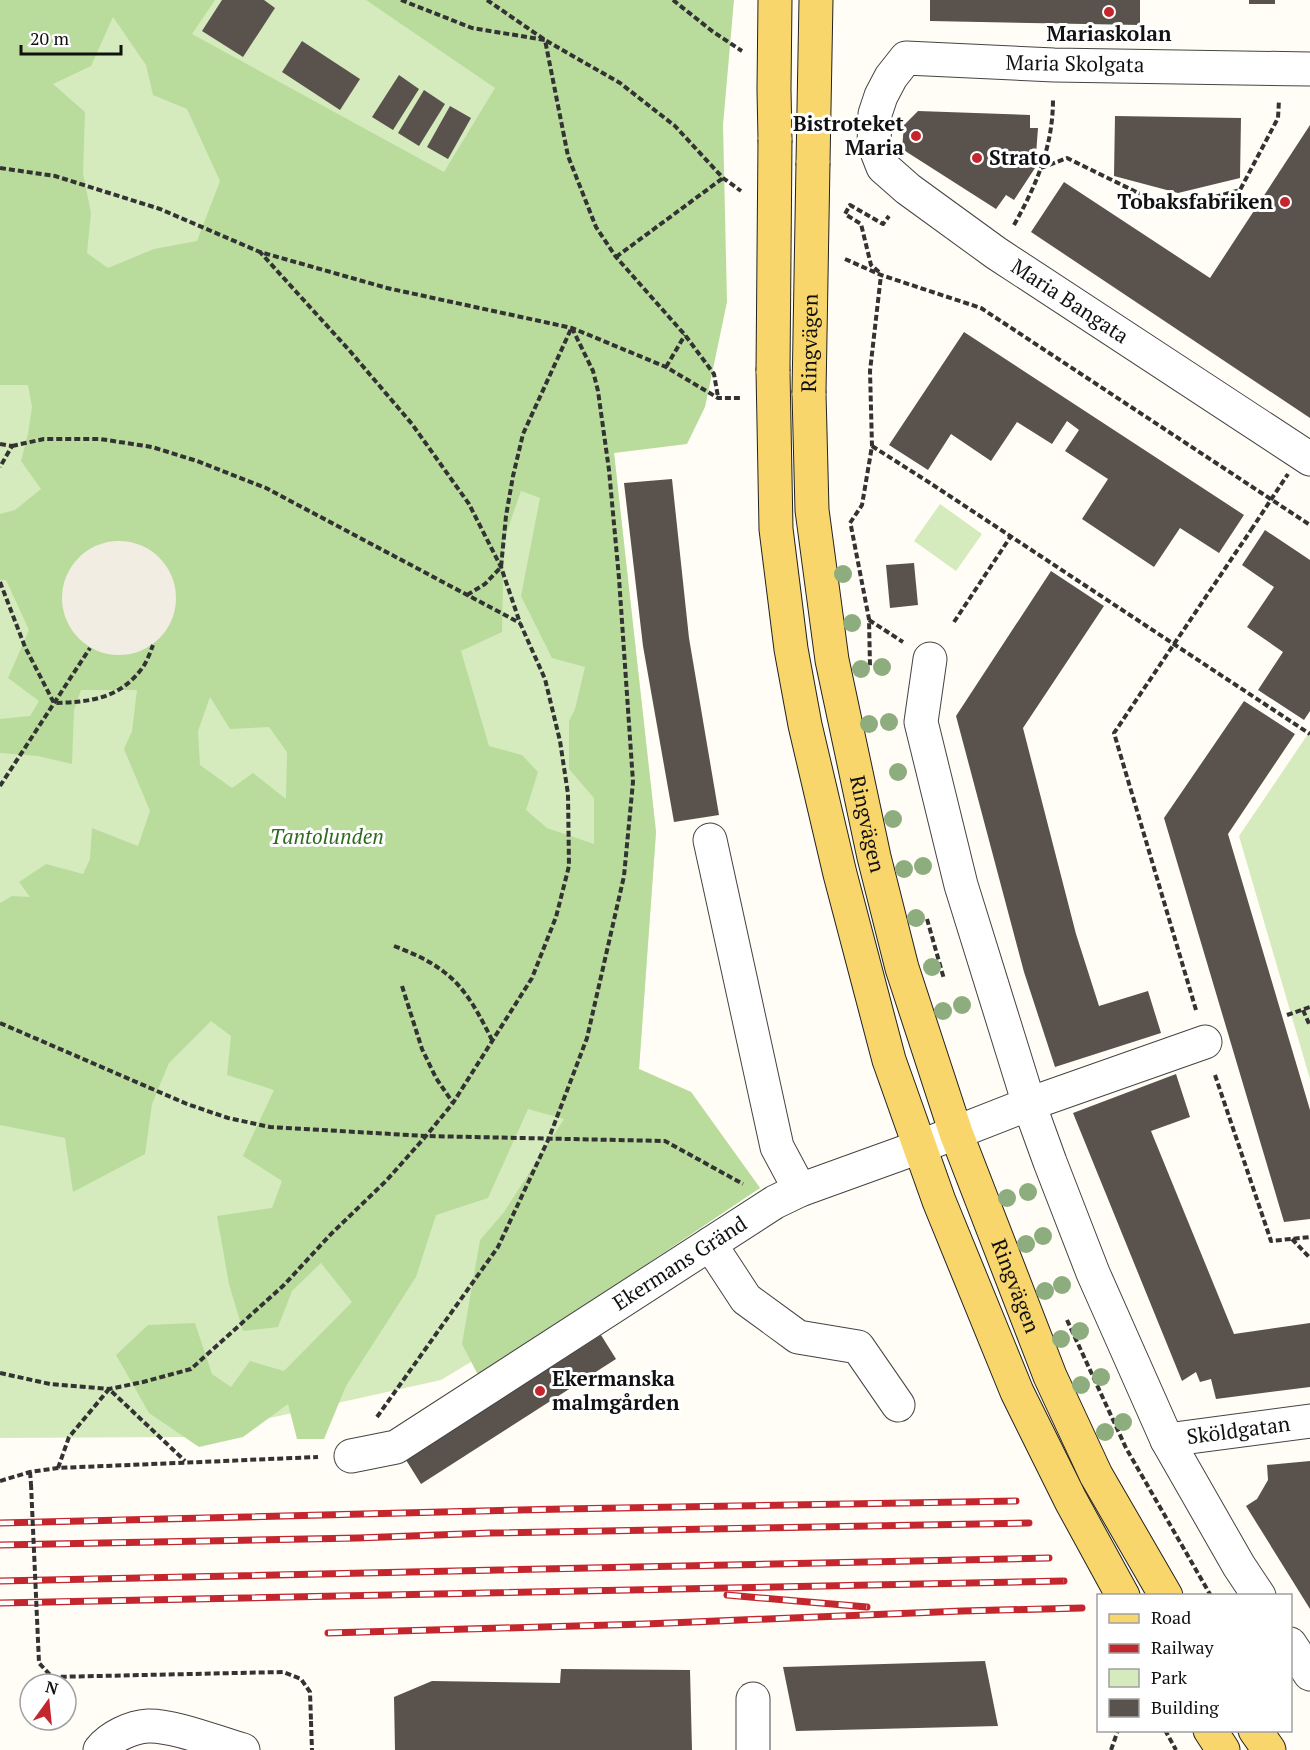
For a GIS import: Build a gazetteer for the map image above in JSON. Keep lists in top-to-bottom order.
{
  "streets": {
    "main road": ["Ringvägen"],
    "street": [
      "Maria Skolgata",
      "Maria Bangata",
      "Ekermans Gränd",
      "Sköldgatan"
    ]
  },
  "crossings": [
    ["Maria Skolgata", "Maria Bangata"],
    ["Ringvägen", "Ekermans Gränd"]
  ],
  "parks": ["Tantolunden"],
  "places": [
    "Mariaskolan",
    "Bistroteket Maria",
    "Strato",
    "Tobaksfabriken",
    "Ekermanska malmgården"
  ],
  "legend": [
    "Road",
    "Railway",
    "Park",
    "Building"
  ],
  "scale_bar": "20 m",
  "north": "top"
}
